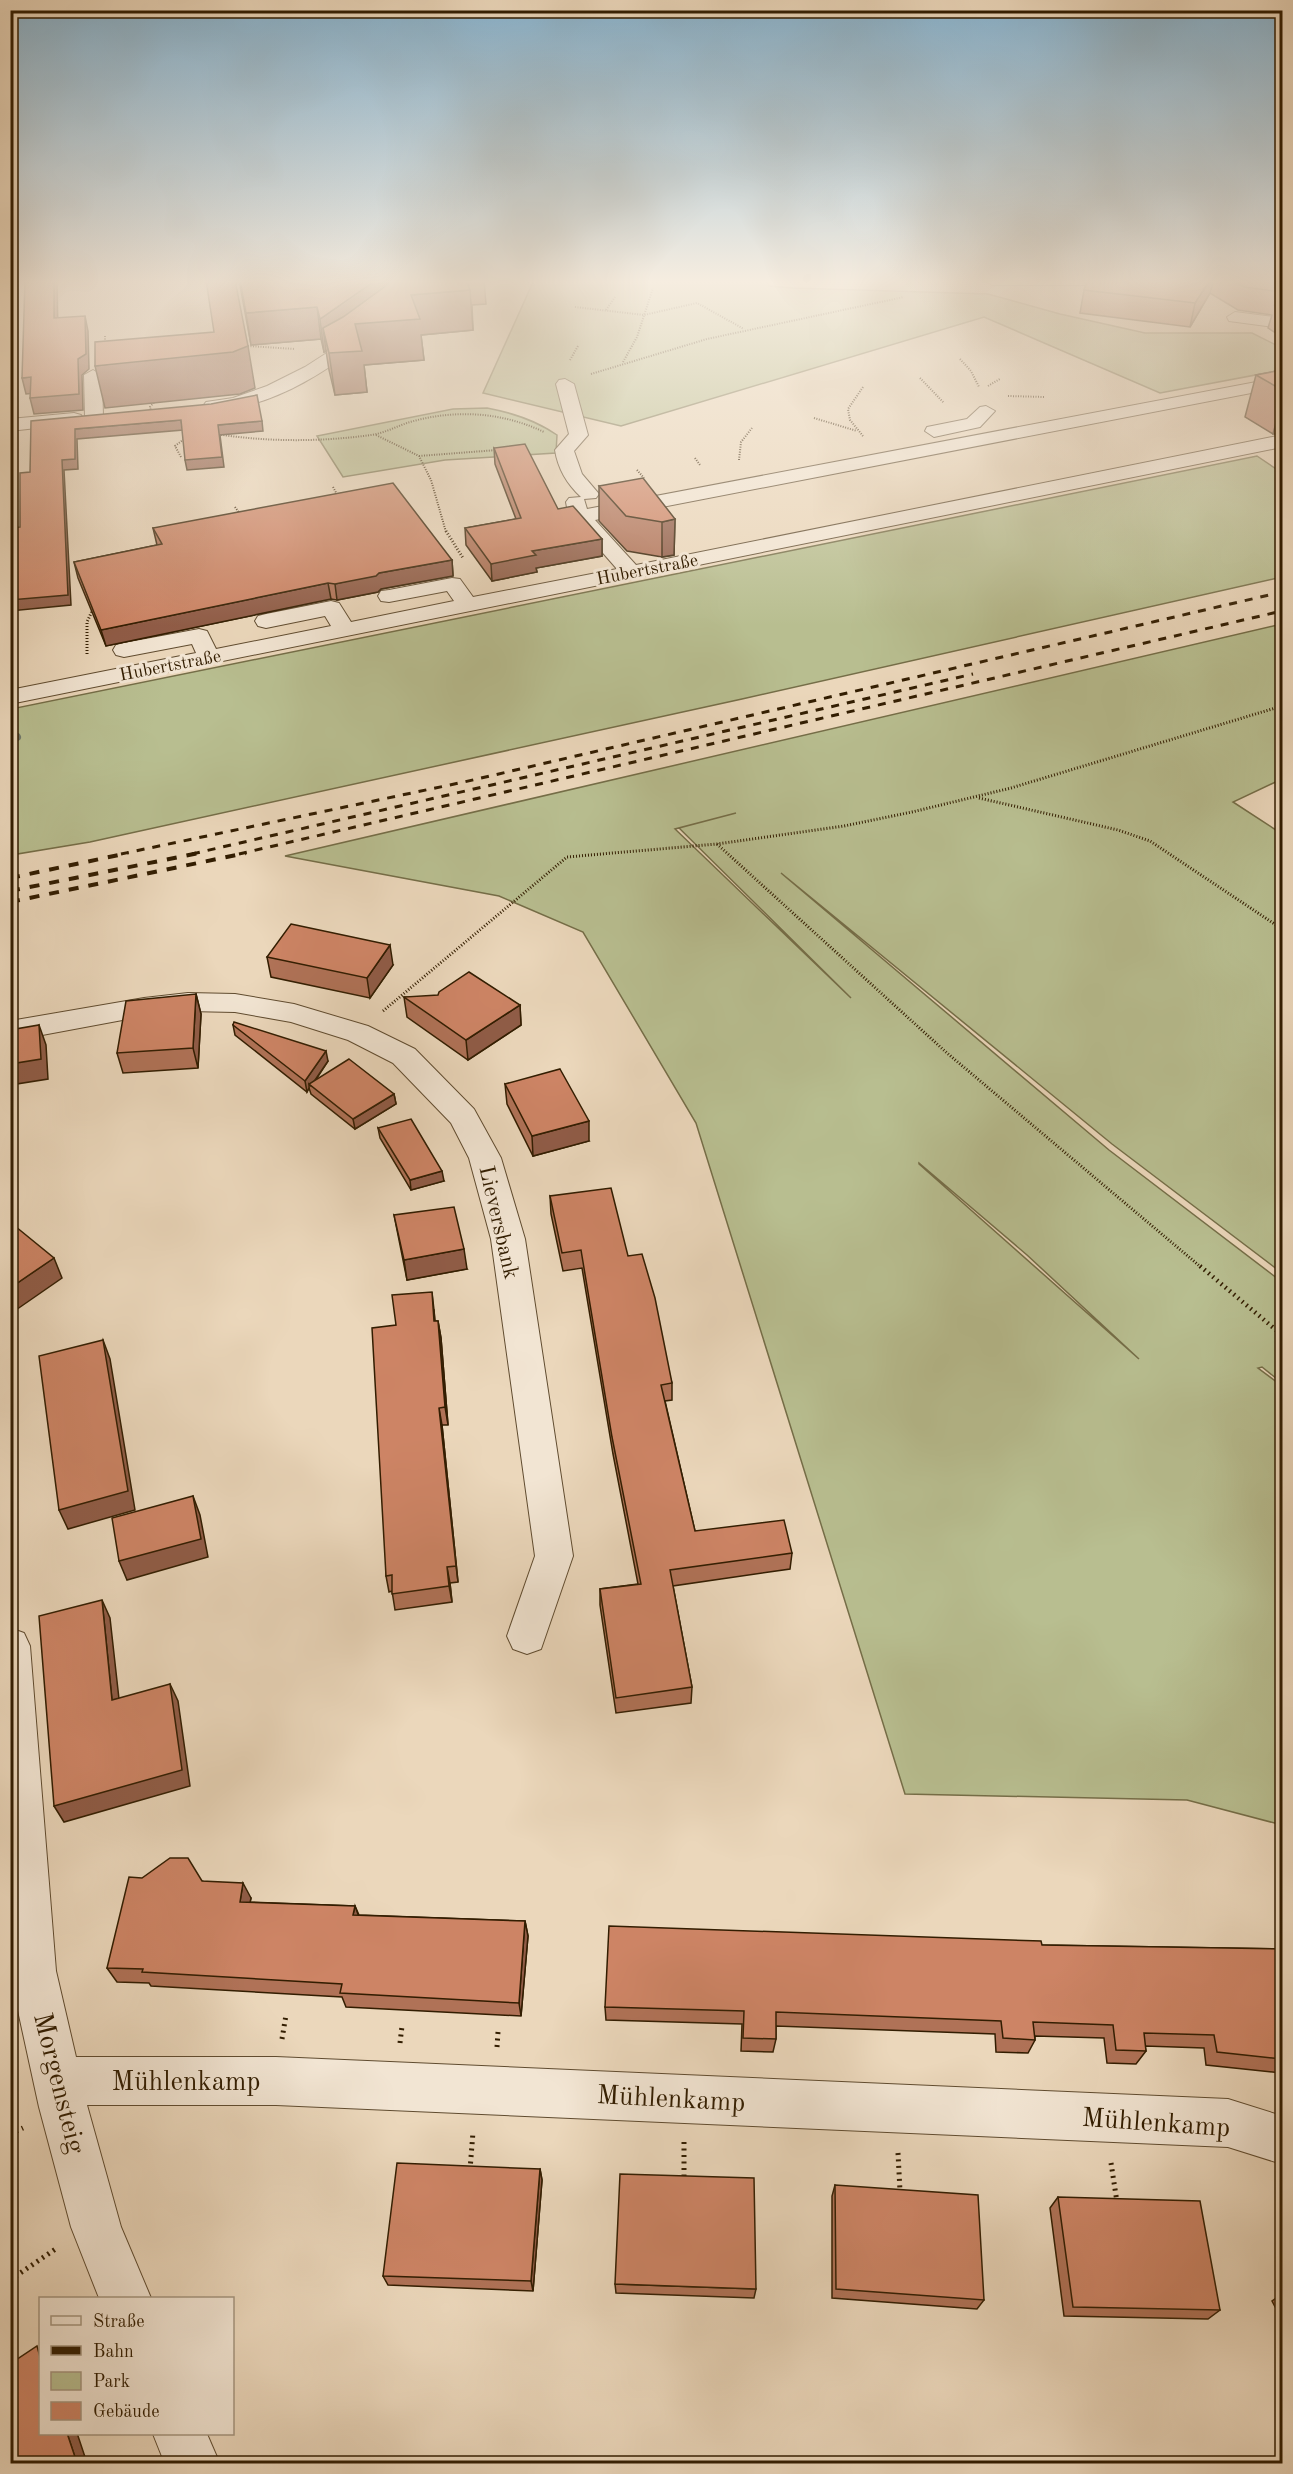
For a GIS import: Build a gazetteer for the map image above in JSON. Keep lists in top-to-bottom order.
{
  "streets": {
    "street": [
      "Hubertstraße",
      "Lieversbank",
      "Mühlenkamp",
      "Morgensteig"
    ]
  },
  "crossings": [
    ["Mühlenkamp", "Morgensteig"]
  ],
  "legend": [
    "Straße",
    "Bahn",
    "Park",
    "Gebäude"
  ]
}
